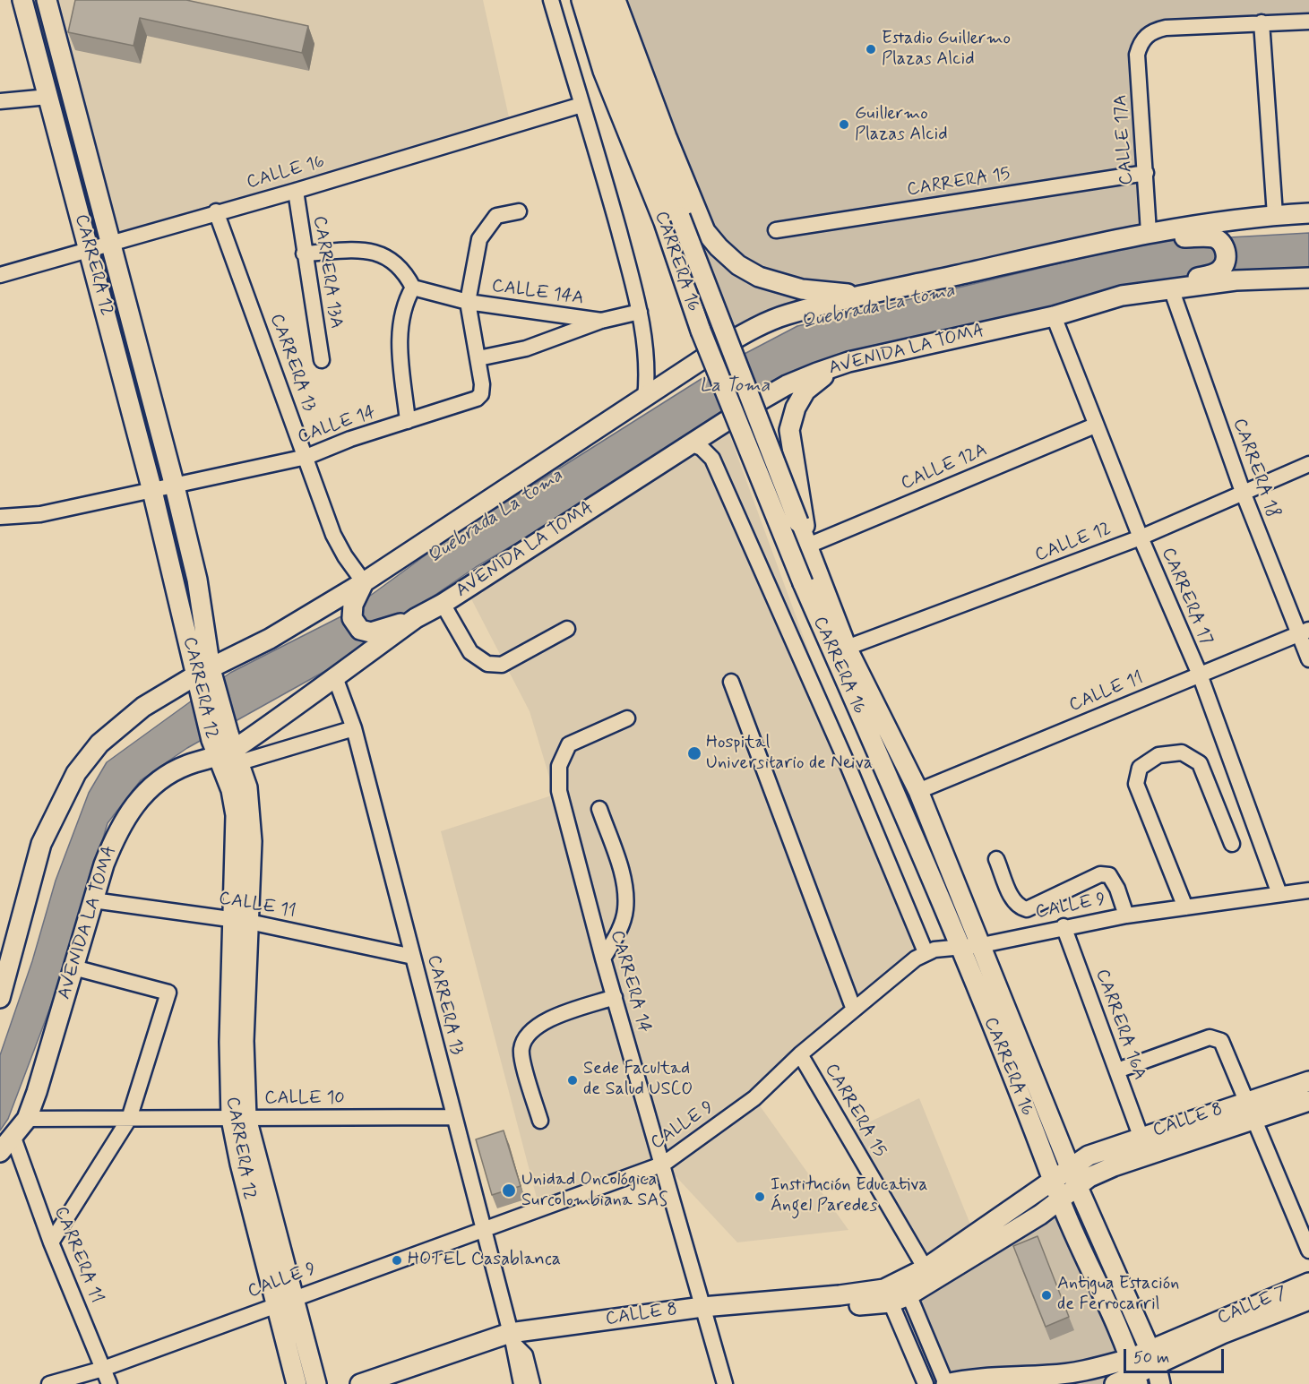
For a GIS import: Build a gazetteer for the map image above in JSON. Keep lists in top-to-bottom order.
{
  "streets": {
    "main road": [
      "CARRERA 16",
      "CARRERA 12",
      "AVENIDA LA TOMA",
      "CALLE 8",
      "CALLE 7"
    ],
    "street": [
      "CALLE 17A",
      "CALLE 16",
      "CARRERA 15",
      "CARRERA 13A",
      "CALLE 14A",
      "CARRERA 13",
      "CALLE 14",
      "CALLE 12A",
      "CARRERA 18",
      "CALLE 12",
      "CARRERA 17",
      "CALLE 11",
      "CALLE 9",
      "CARRERA 14",
      "CARRERA 16A",
      "CALLE 10",
      "CARRERA 11"
    ]
  },
  "crossings": [
    ["CALLE 17A", "CARRERA 15"],
    ["CALLE 16", "CARRERA 12"],
    ["CALLE 16", "CARRERA 13A"],
    ["CALLE 16", "CARRERA 13"],
    ["CARRERA 15", "CALLE 9"],
    ["CARRERA 16", "CALLE 12A"],
    ["CARRERA 16", "CALLE 12"],
    ["CARRERA 16", "CALLE 11"],
    ["CARRERA 16", "CALLE 9"],
    ["CARRERA 16", "CALLE 8"],
    ["CARRERA 16", "CALLE 7"],
    ["CARRERA 12", "AVENIDA LA TOMA"],
    ["CARRERA 12", "CALLE 14"],
    ["CARRERA 12", "CALLE 11"],
    ["CARRERA 12", "CALLE 9"],
    ["CARRERA 12", "CALLE 10"],
    ["AVENIDA LA TOMA", "CARRERA 13"],
    ["AVENIDA LA TOMA", "CARRERA 18"],
    ["AVENIDA LA TOMA", "CARRERA 17"],
    ["AVENIDA LA TOMA", "CALLE 11"],
    ["AVENIDA LA TOMA", "CALLE 10"],
    ["AVENIDA LA TOMA", "CARRERA 11"],
    ["CARRERA 13", "CALLE 14"],
    ["CARRERA 13", "CALLE 11"],
    ["CARRERA 13", "CALLE 9"],
    ["CARRERA 13", "CALLE 10"],
    ["CARRERA 13", "CALLE 8"],
    ["CALLE 12A", "CARRERA 17"],
    ["CARRERA 18", "CALLE 12"],
    ["CARRERA 18", "CALLE 11"],
    ["CALLE 12", "CARRERA 17"],
    ["CARRERA 17", "CALLE 11"],
    ["CARRERA 17", "CALLE 9"],
    ["CALLE 9", "CARRERA 14"],
    ["CALLE 9", "CARRERA 16A"],
    ["CALLE 9", "CARRERA 11"],
    ["CARRERA 14", "CALLE 8"],
    ["CARRERA 16A", "CALLE 8"]
  ],
  "water": ["Quebrada La toma", "La Toma"],
  "places": [
    "Estadio Guillermo Plazas Alcid",
    "Guillermo Plazas Alcid",
    "Hospital Universitario de Neiva",
    "Sede Facultad de Salud USCO",
    "Unidad Oncológica Surcolombiana SAS",
    "Institución Educativa Ángel Paredes",
    "HOTEL Casablanca",
    "Antigua Estación de Ferrocarril"
  ],
  "scale_bar": "50 m"
}
